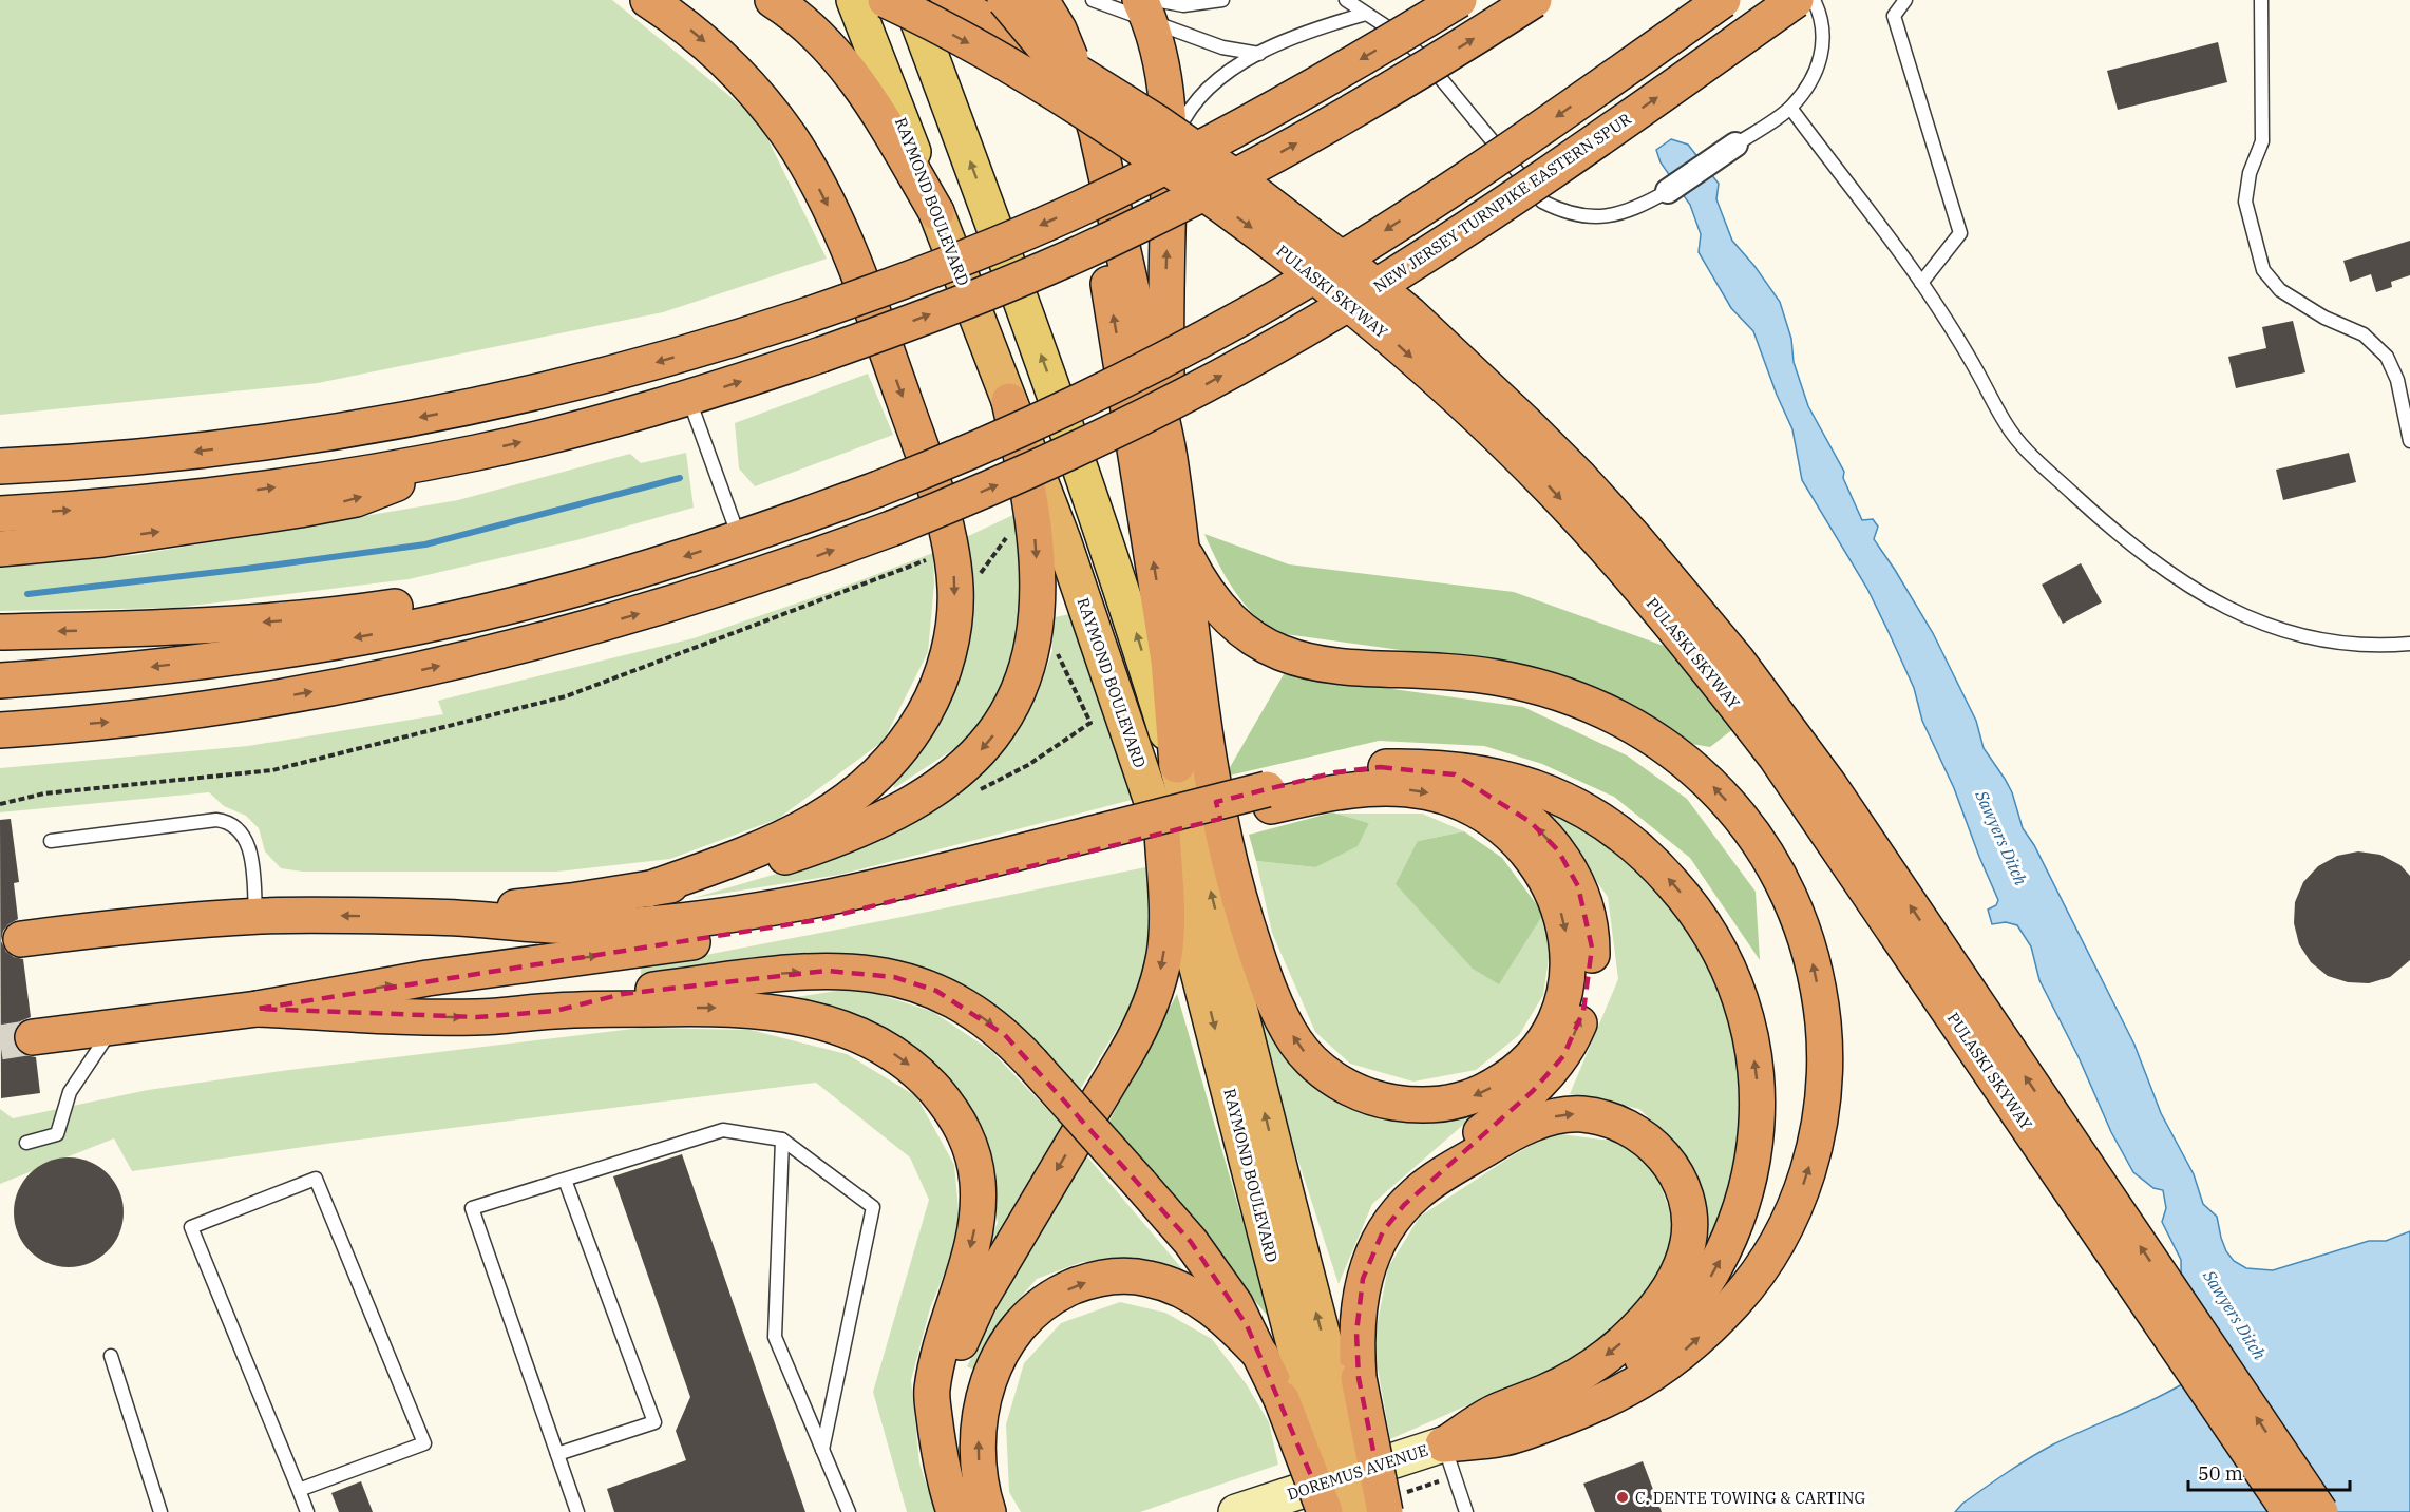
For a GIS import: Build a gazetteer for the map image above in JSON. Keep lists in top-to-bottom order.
{
  "streets": {
    "highway": ["RAYMOND BOULEVARD", "NEW JERSEY TURNPIKE EASTERN SPUR", "PULASKI SKYWAY"],
    "main road": ["DOREMUS AVENUE"]
  },
  "water": ["Sawyers Ditch"],
  "places": ["C. DENTE TOWING & CARTING"],
  "scale_bar": "50 m"
}
